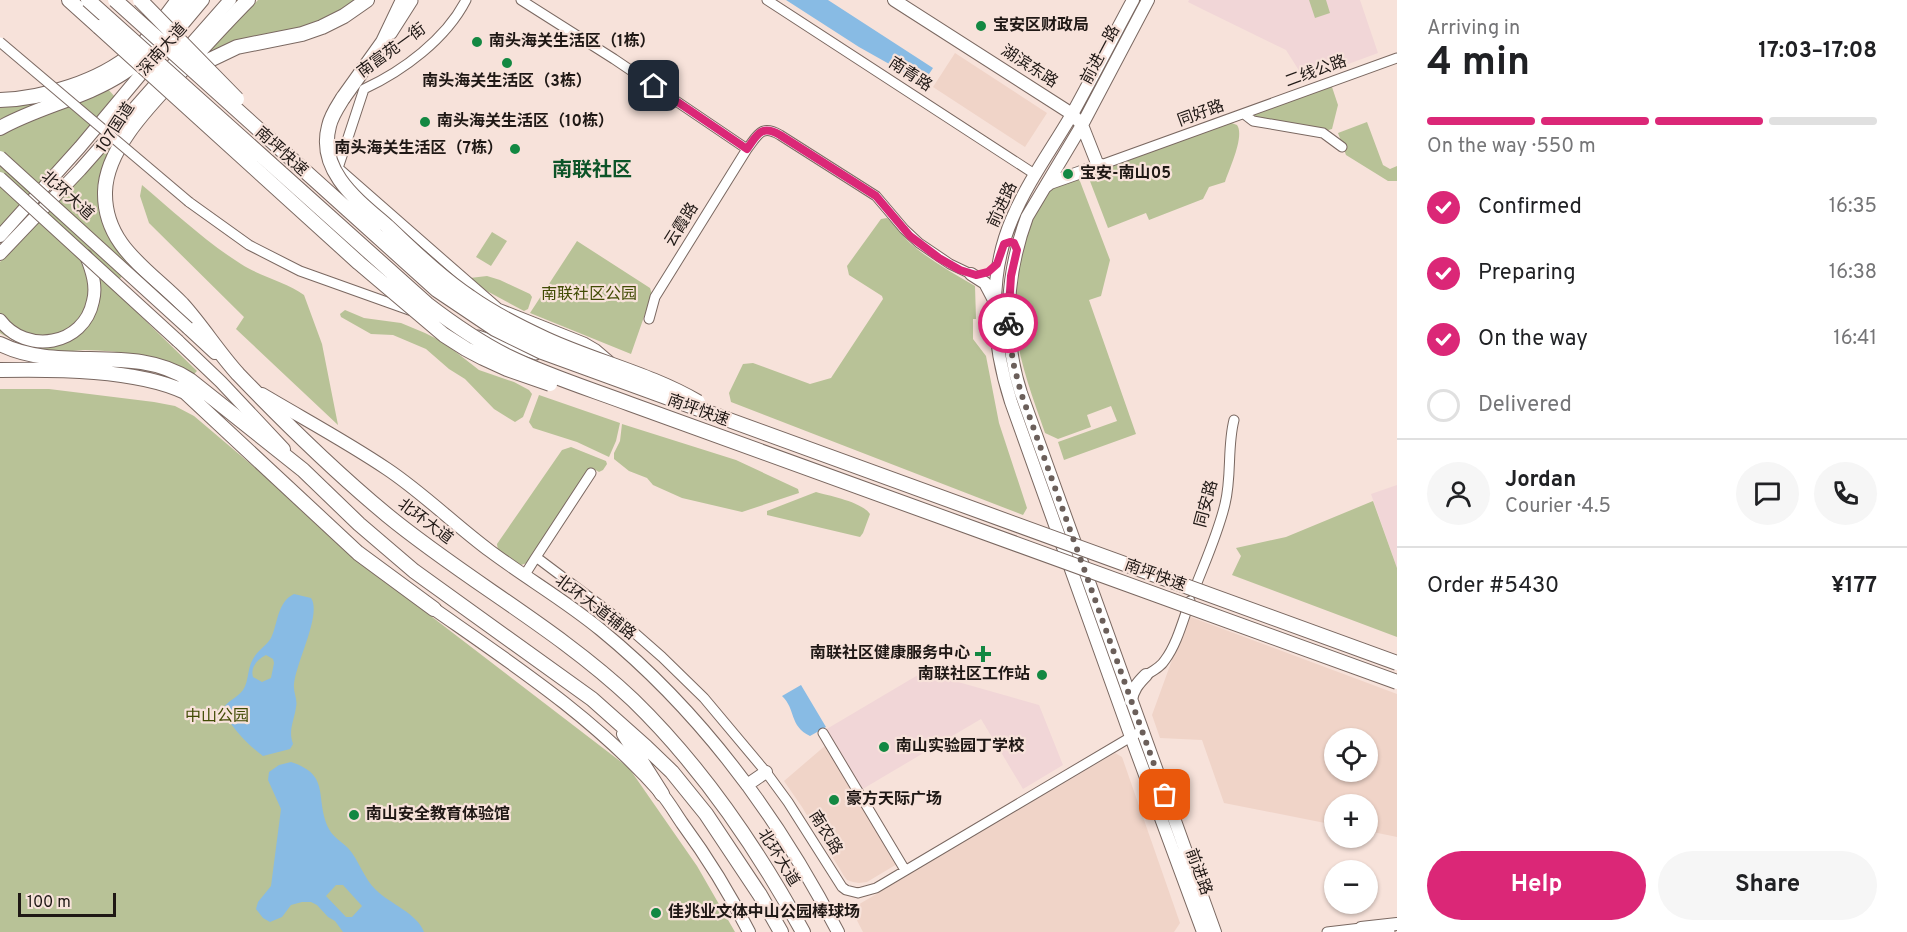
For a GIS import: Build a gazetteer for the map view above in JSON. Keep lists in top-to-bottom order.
{
  "streets": {
    "highway": ["107国道", "南坪快速", "北环大道"],
    "main road": [
      "深南大道",
      "前进一路",
      "湖滨东路",
      "前进路",
      "北环大道辅路"
    ],
    "street": [
      "南富苑一街",
      "二线公路",
      "南青路",
      "同好路",
      "云霞路",
      "同安路",
      "南农路"
    ]
  },
  "crossings": [
    ["前进一路", "湖滨东路"],
    ["前进一路", "前进路"],
    ["湖滨东路", "前进路"],
    ["二线公路", "同好路"],
    ["南青路", "前进路"],
    ["107国道", "北环大道"],
    ["北环大道", "北环大道辅路"],
    ["前进路", "南农路"]
  ],
  "districts": ["南联社区"],
  "parks": ["南联社区公园", "中山公园"],
  "places": {
    "other": [
      "宝安区财政局",
      "南头海关生活区（1栋）",
      "南头海关生活区（3栋）",
      "南头海关生活区（10栋）",
      "南头海关生活区（7栋）",
      "宝安-南山05",
      "南联社区工作站",
      "南山实验园丁学校",
      "豪方天际广场",
      "南山安全教育体验馆",
      "佳兆业文体·中山公园棒球场"
    ],
    "health": ["南联社区健康服务中心"]
  },
  "scale_bar": "100 m",
  "page": {
    "heading": ["4 min", "Arriving in", "17:03–17:08"],
    "panel": [
      "Jordan",
      "Courier · 4.5",
      "Order #5430",
      "¥177"
    ],
    "bar": "On the way · 550 m",
    "list": [
      ["Confirmed", "16:35"],
      ["Preparing", "16:38"],
      ["On the way", "16:41"],
      "Delivered"
    ],
    "map_buttons": ["+", "−"],
    "buttons": ["Help", "Share"],
    "scale": "100 m"
  }
}
